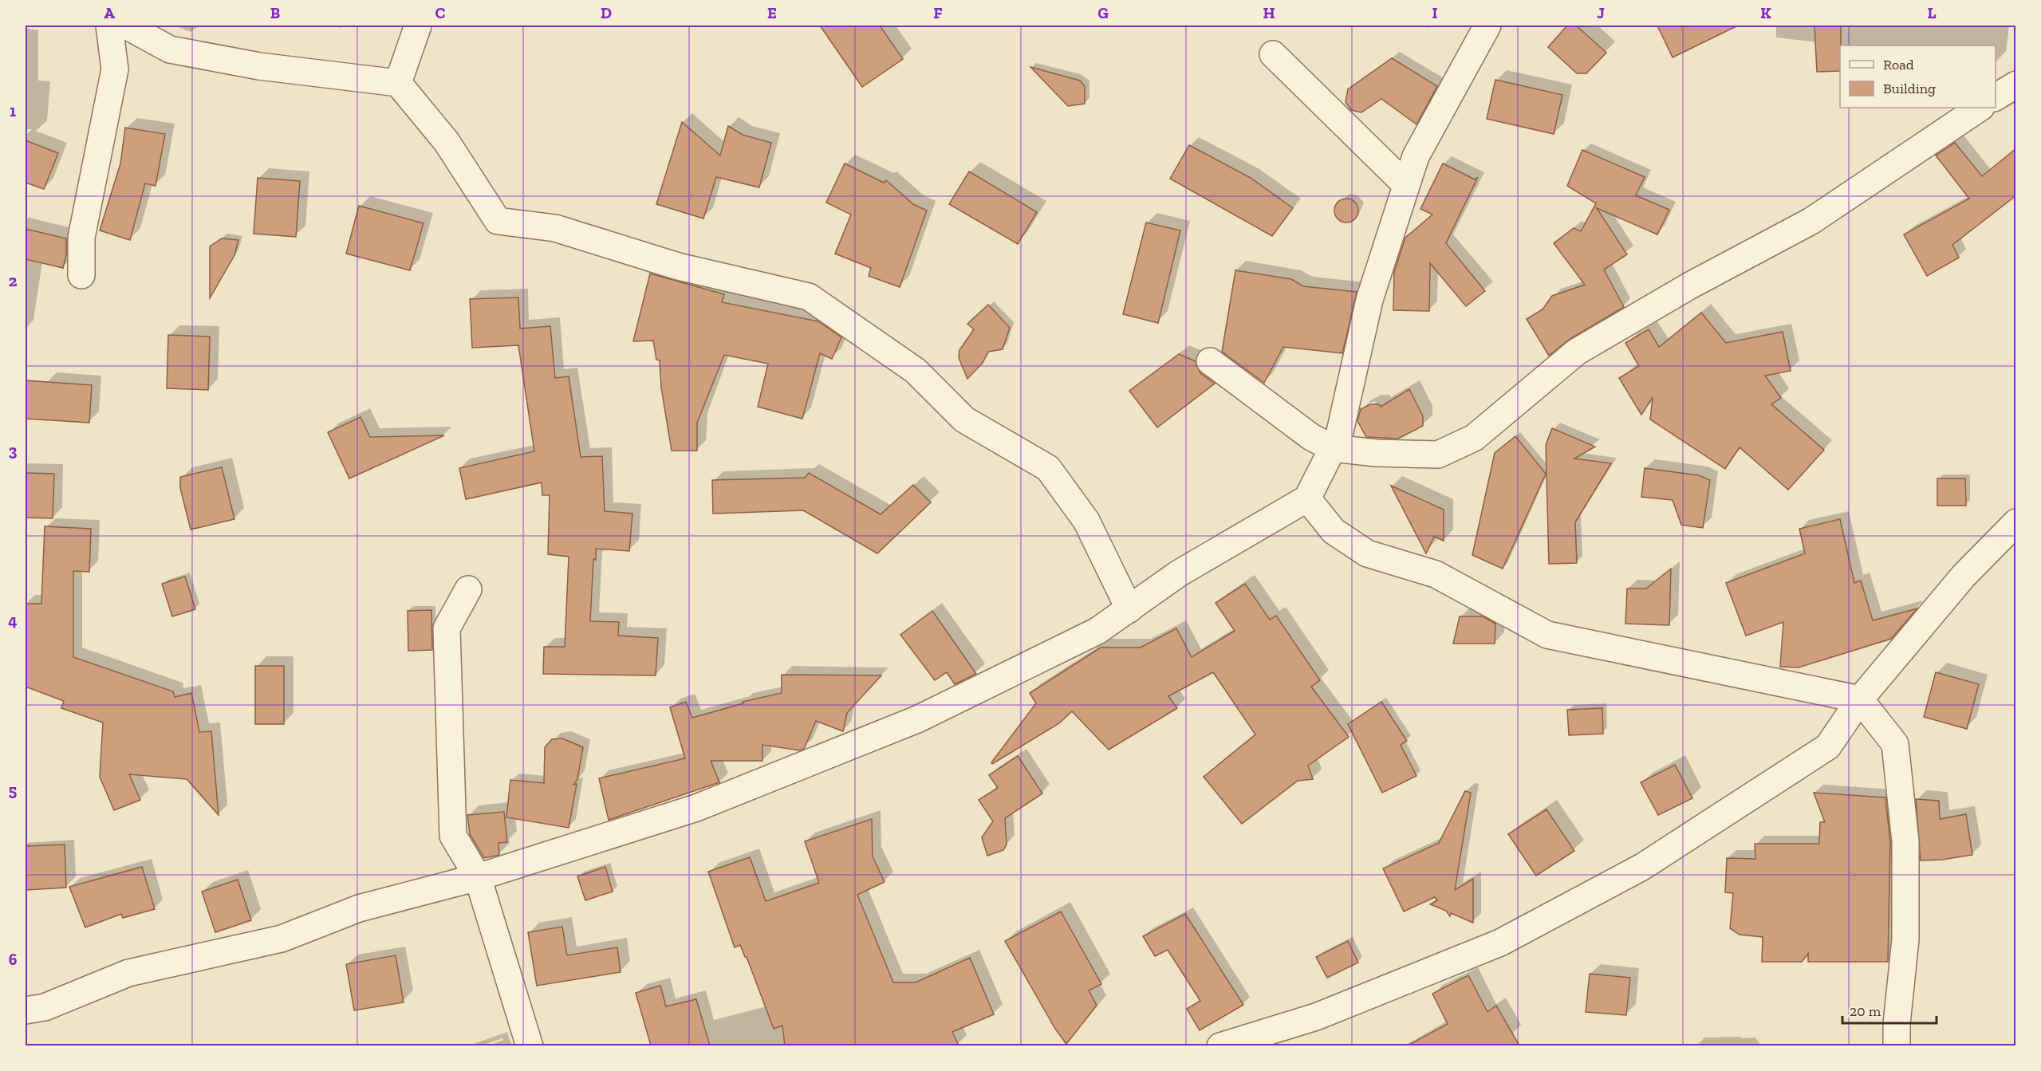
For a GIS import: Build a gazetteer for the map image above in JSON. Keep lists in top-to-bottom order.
{
  "legend": ["Road", "Building"],
  "scale_bar": "20 m",
  "grid": {
    "columns": [
      "A",
      "B",
      "C",
      "D",
      "E",
      "F",
      "G",
      "H",
      "I",
      "J",
      "K",
      "L"
    ],
    "rows": [
      "1",
      "2",
      "3",
      "4",
      "5",
      "6"
    ]
  }
}
